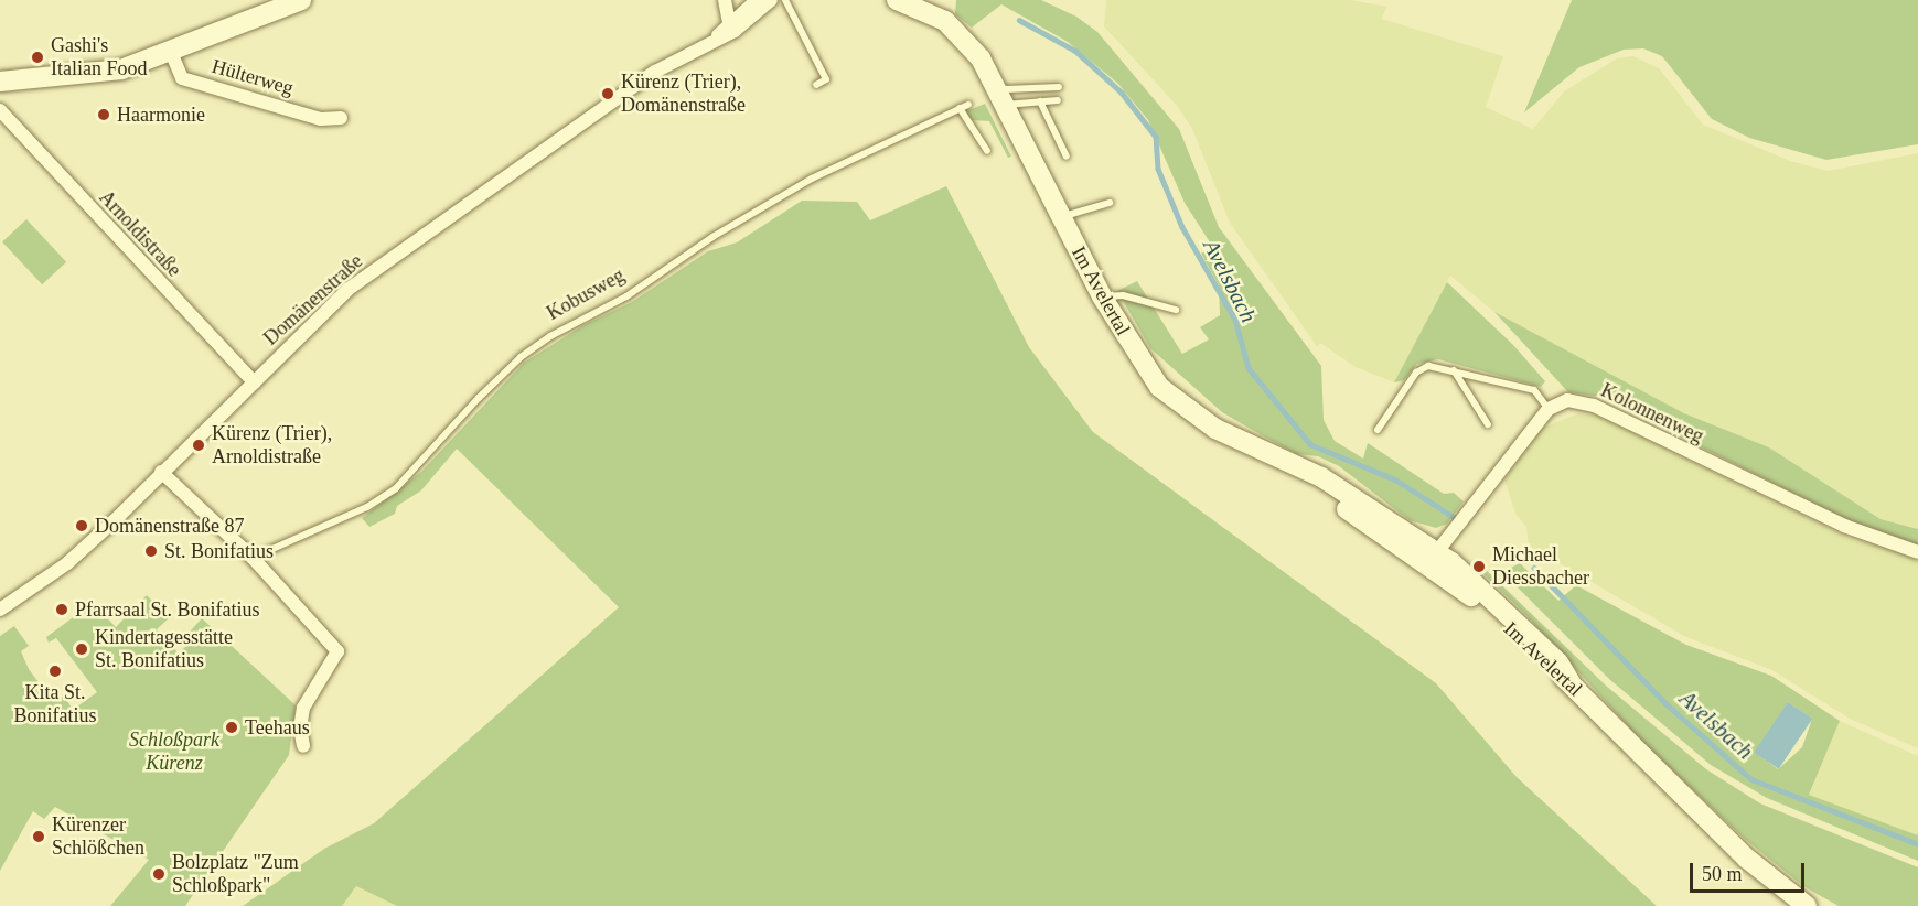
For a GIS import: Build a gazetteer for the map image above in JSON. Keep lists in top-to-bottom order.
{
  "streets": {
    "main road": ["Im Avelertal"],
    "street": [
      "Hülterweg",
      "Arnoldistraße",
      "Domänenstraße",
      "Kolonnenweg"
    ],
    "lane": ["Kobusweg"]
  },
  "crossings": [
    ["Arnoldistraße", "Domänenstraße"]
  ],
  "water": ["Avelsbach"],
  "parks": ["Schloßpark Kürenz"],
  "places": [
    "Gashi's Italian Food",
    "Kürenz (Trier), Domänenstraße",
    "Haarmonie",
    "Kürenz (Trier), Arnoldistraße",
    "Domänenstraße 87",
    "St. Bonifatius",
    "Michael Diessbacher",
    "Pfarrsaal St. Bonifatius",
    "Kindertagesstätte St. Bonifatius",
    "Kita St. Bonifatius",
    "Teehaus",
    "Kürenzer Schlößchen",
    "Bolzplatz \"Zum Schloßpark\""
  ],
  "scale_bar": "50 m"
}
